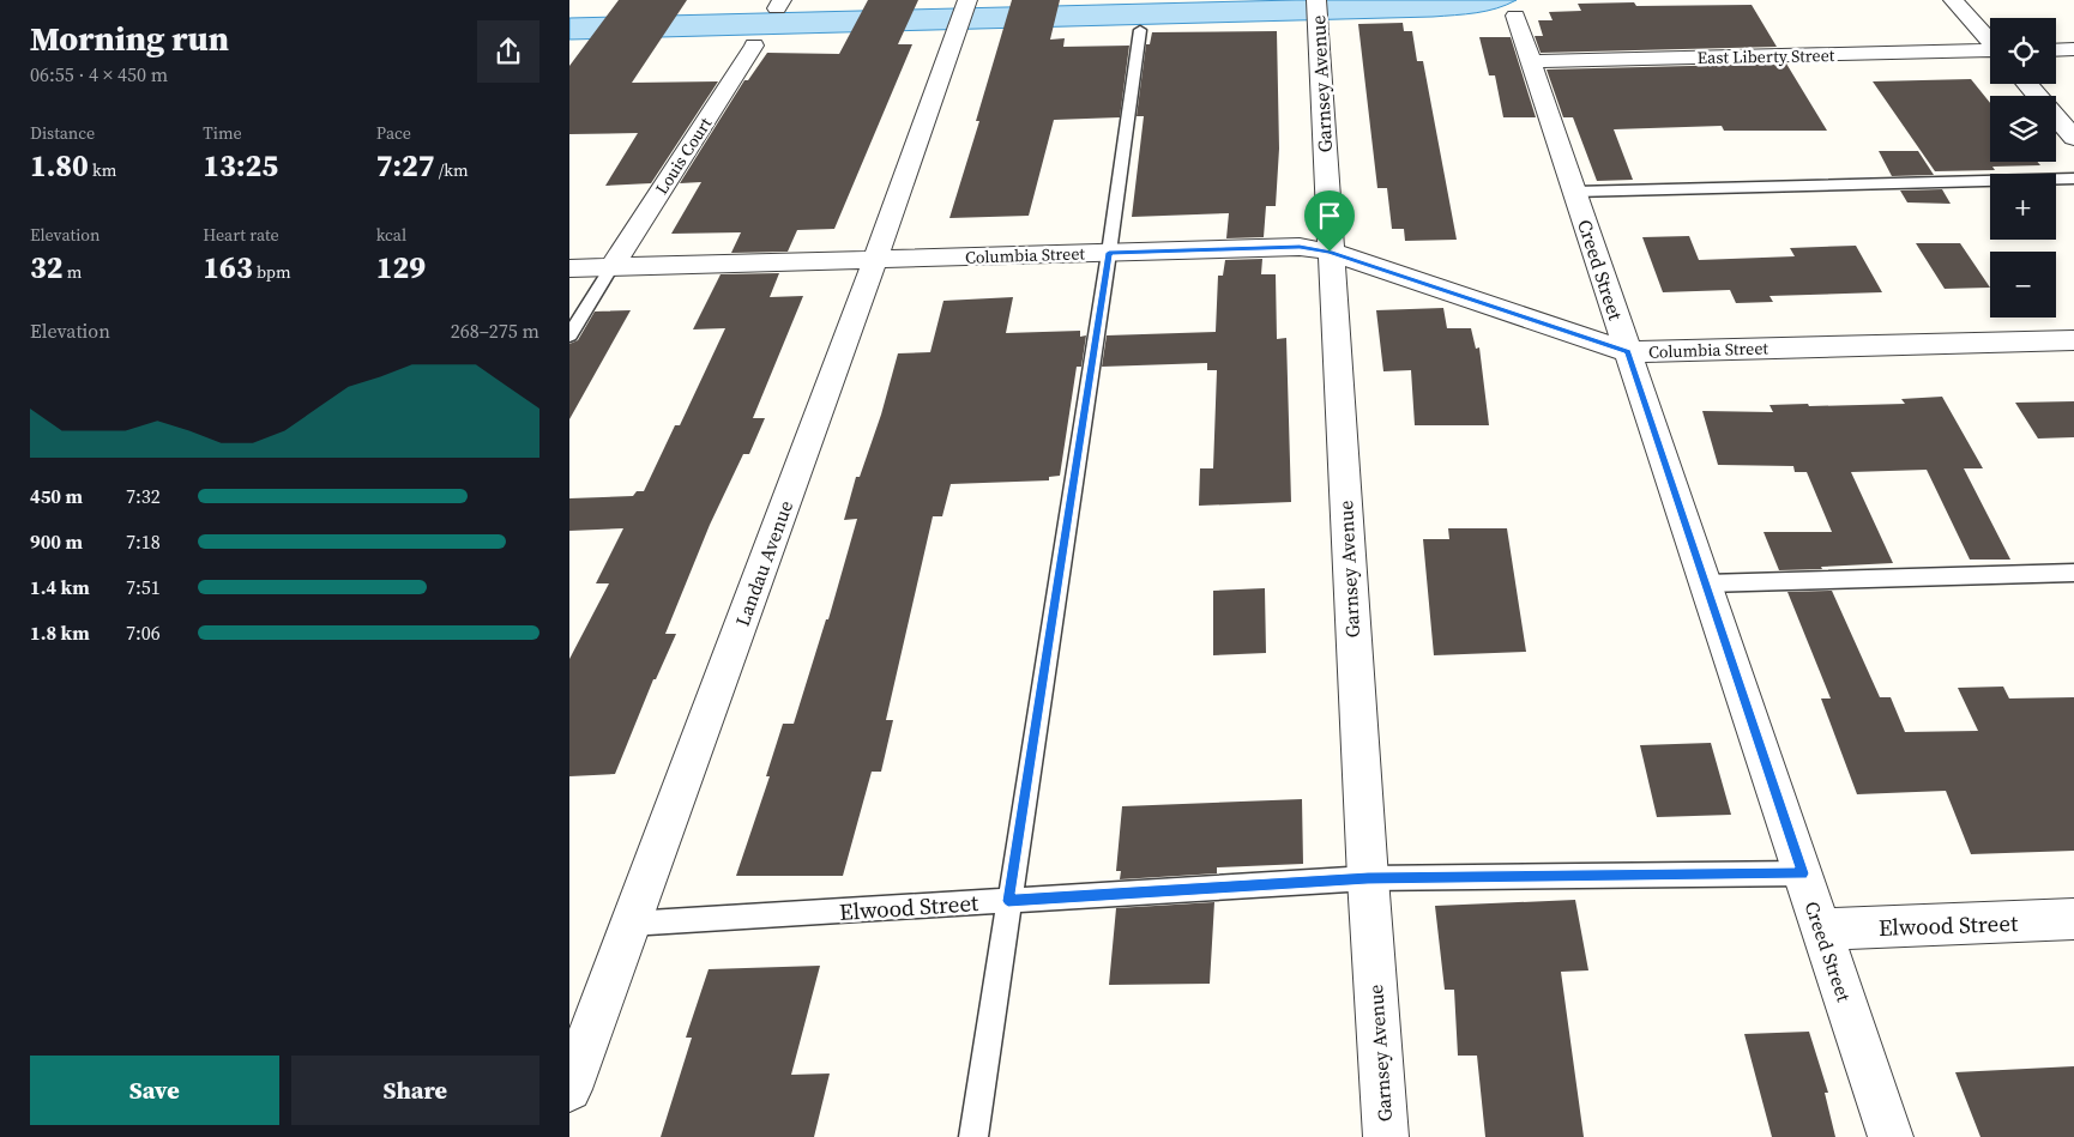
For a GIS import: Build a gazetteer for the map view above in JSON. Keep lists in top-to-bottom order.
{
  "streets": {
    "street": [
      "East Liberty Street",
      "Garnsey Avenue",
      "Louis Court",
      "Columbia Street",
      "Creed Street",
      "Landau Avenue",
      "Elwood Street"
    ]
  },
  "crossings": [
    ["East Liberty Street", "Creed Street"],
    ["Garnsey Avenue", "Columbia Street"],
    ["Garnsey Avenue", "Elwood Street"],
    ["Louis Court", "Columbia Street"],
    ["Columbia Street", "Creed Street"],
    ["Columbia Street", "Landau Avenue"],
    ["Creed Street", "Elwood Street"],
    ["Landau Avenue", "Elwood Street"]
  ],
  "page": {
    "heading": ["Morning run", "06:55 · 4 × 450 m"],
    "map_buttons": ["+", "−"],
    "stats": [
      ["Distance", "1.80 km"],
      ["Time", "13:25"],
      ["Pace", "7:27 /km"],
      ["Elevation", "32 m"],
      ["Heart rate", "163 bpm"],
      ["kcal", "129"]
    ],
    "chart": ["Elevation", "268–275 m"],
    "list": [
      {
        "name": "450 m",
        "note": "7:32"
      },
      {
        "name": "900 m",
        "note": "7:18"
      },
      {
        "name": "1.4 km",
        "note": "7:51"
      },
      {
        "name": "1.8 km",
        "note": "7:06"
      }
    ],
    "buttons": ["Save", "Share"]
  }
}
